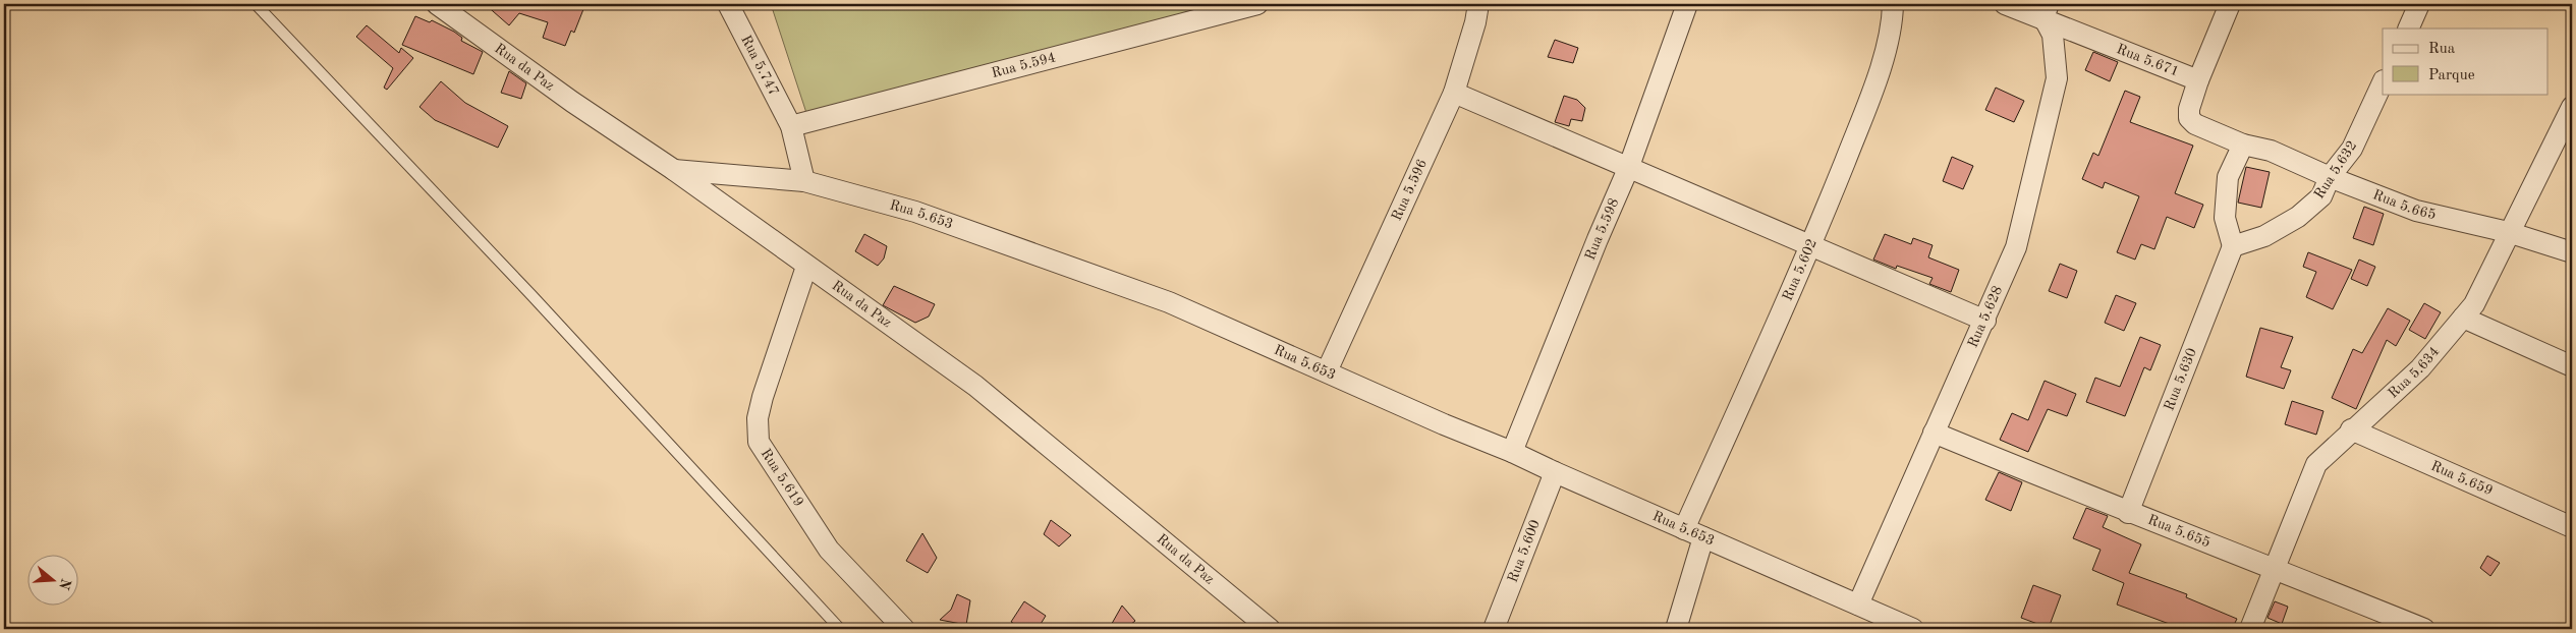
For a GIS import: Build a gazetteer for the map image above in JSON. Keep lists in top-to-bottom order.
{
  "streets": {
    "street": [
      "Rua 5.671",
      "Rua 5.747",
      "Rua 5.594",
      "Rua da Paz",
      "Rua 5.632",
      "Rua 5.596",
      "Rua 5.665",
      "Rua 5.653",
      "Rua 5.598",
      "Rua 5.602",
      "Rua 5.628",
      "Rua 5.634",
      "Rua 5.630",
      "Rua 5.619",
      "Rua 5.659",
      "Rua 5.655",
      "Rua 5.600"
    ]
  },
  "crossings": [
    ["Rua 5.671", "Rua 5.665"],
    ["Rua 5.671", "Rua 5.628"],
    ["Rua 5.747", "Rua 5.594"],
    ["Rua 5.747", "Rua 5.653"],
    ["Rua da Paz", "Rua 5.653"],
    ["Rua da Paz", "Rua 5.619"],
    ["Rua 5.632", "Rua 5.665"],
    ["Rua 5.632", "Rua 5.630"],
    ["Rua 5.596", "Rua 5.653"],
    ["Rua 5.665", "Rua 5.634"],
    ["Rua 5.653", "Rua 5.598"],
    ["Rua 5.653", "Rua 5.602"],
    ["Rua 5.653", "Rua 5.628"],
    ["Rua 5.653", "Rua 5.600"],
    ["Rua 5.628", "Rua 5.655"],
    ["Rua 5.634", "Rua 5.659"],
    ["Rua 5.634", "Rua 5.655"],
    ["Rua 5.630", "Rua 5.655"]
  ],
  "legend": ["Rua", "Parque"],
  "north": "right"
}
